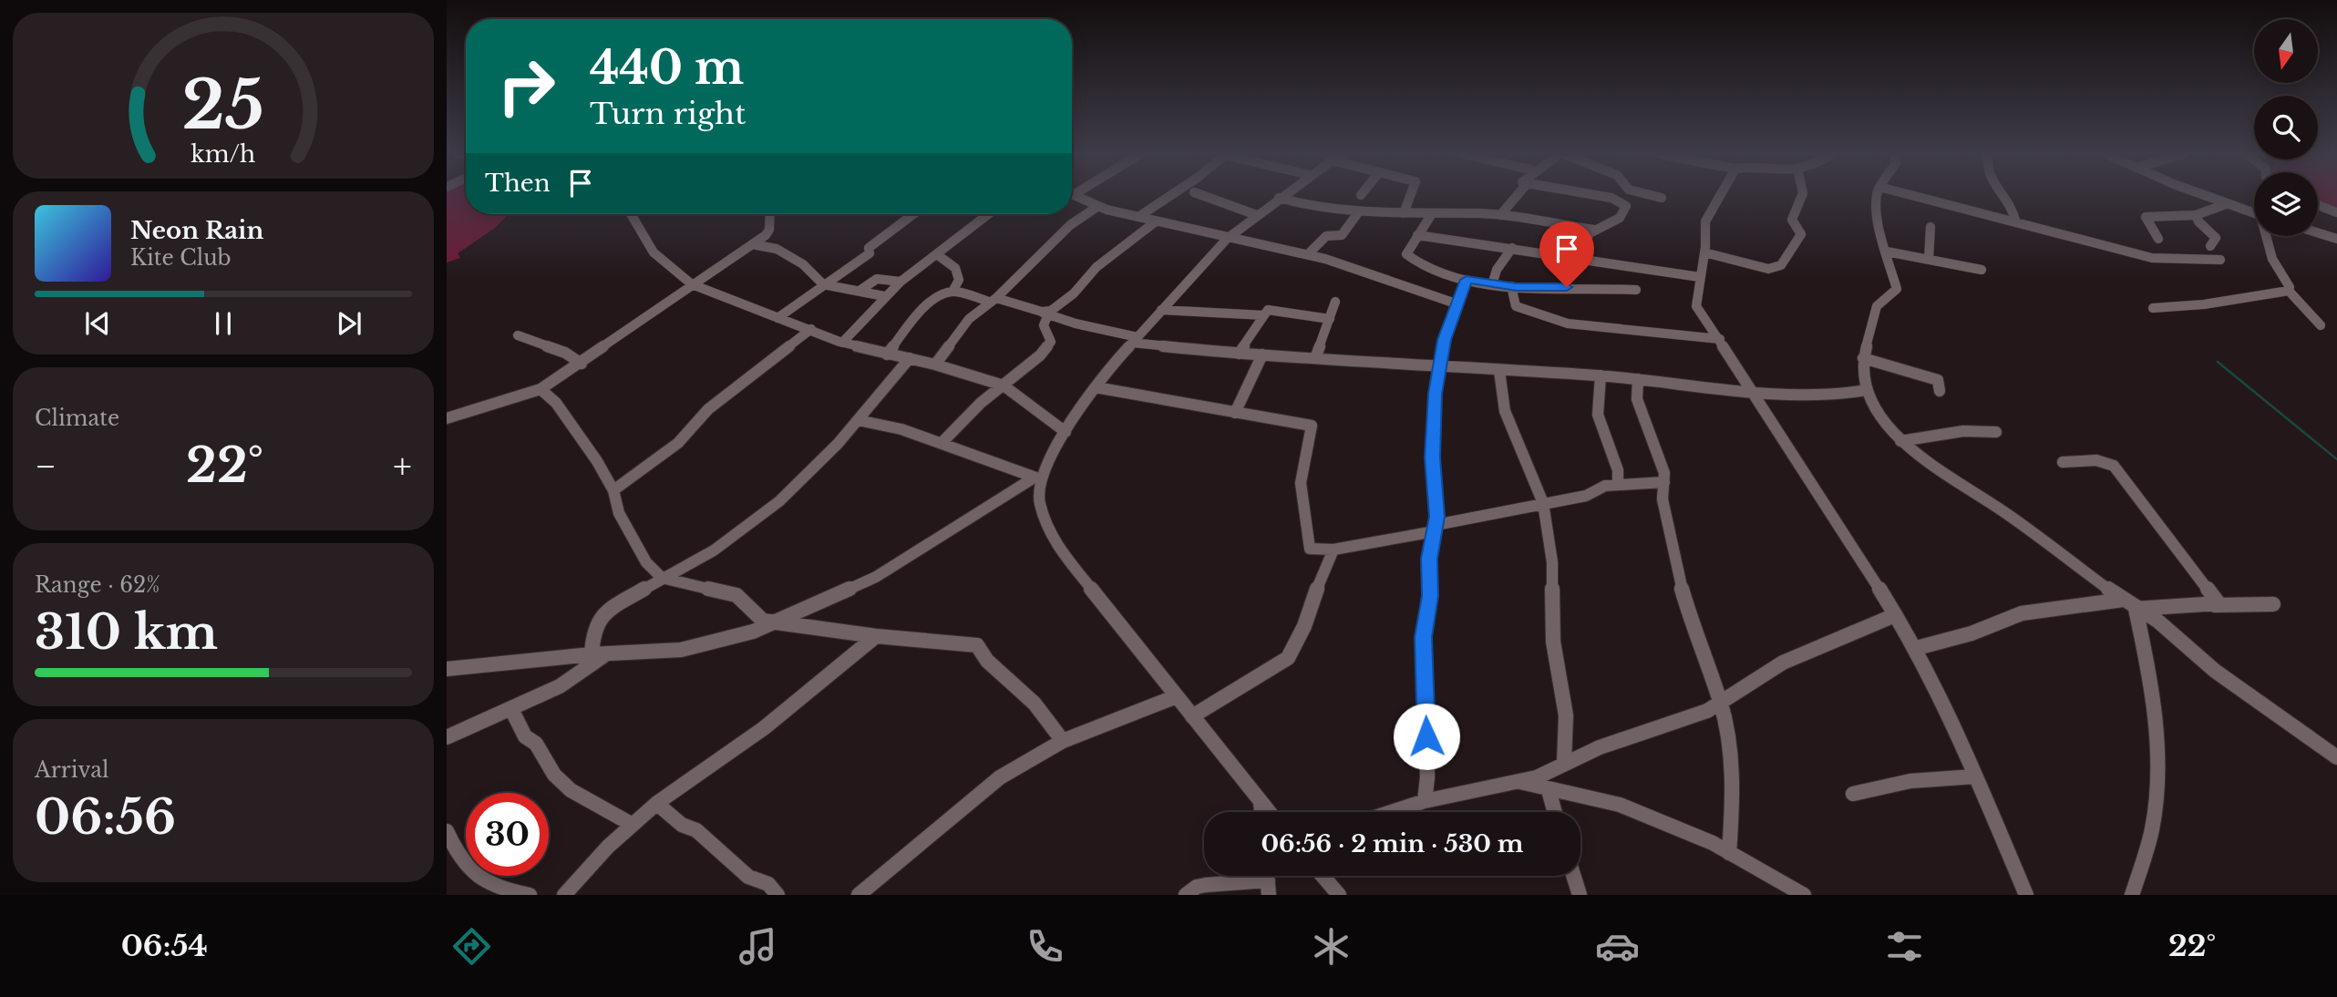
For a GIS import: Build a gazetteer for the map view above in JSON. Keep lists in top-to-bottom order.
{
  "north": "bottom",
  "page": {
    "turn": ["440 m", "Turn right"],
    "then": "Then",
    "song": ["Neon Rain", "Kite Club"],
    "tile": [
      "Climate",
      ["Range · 62%", "310 km"],
      ["Arrival", "06:56"]
    ],
    "heat": ["−", "22°", "+"],
    "limit": "30",
    "trip": "06:56 · 2 min · 530 m",
    "tabs": ["06:54", "22°"],
    "gauge": ["25", "km/h"]
  }
}
